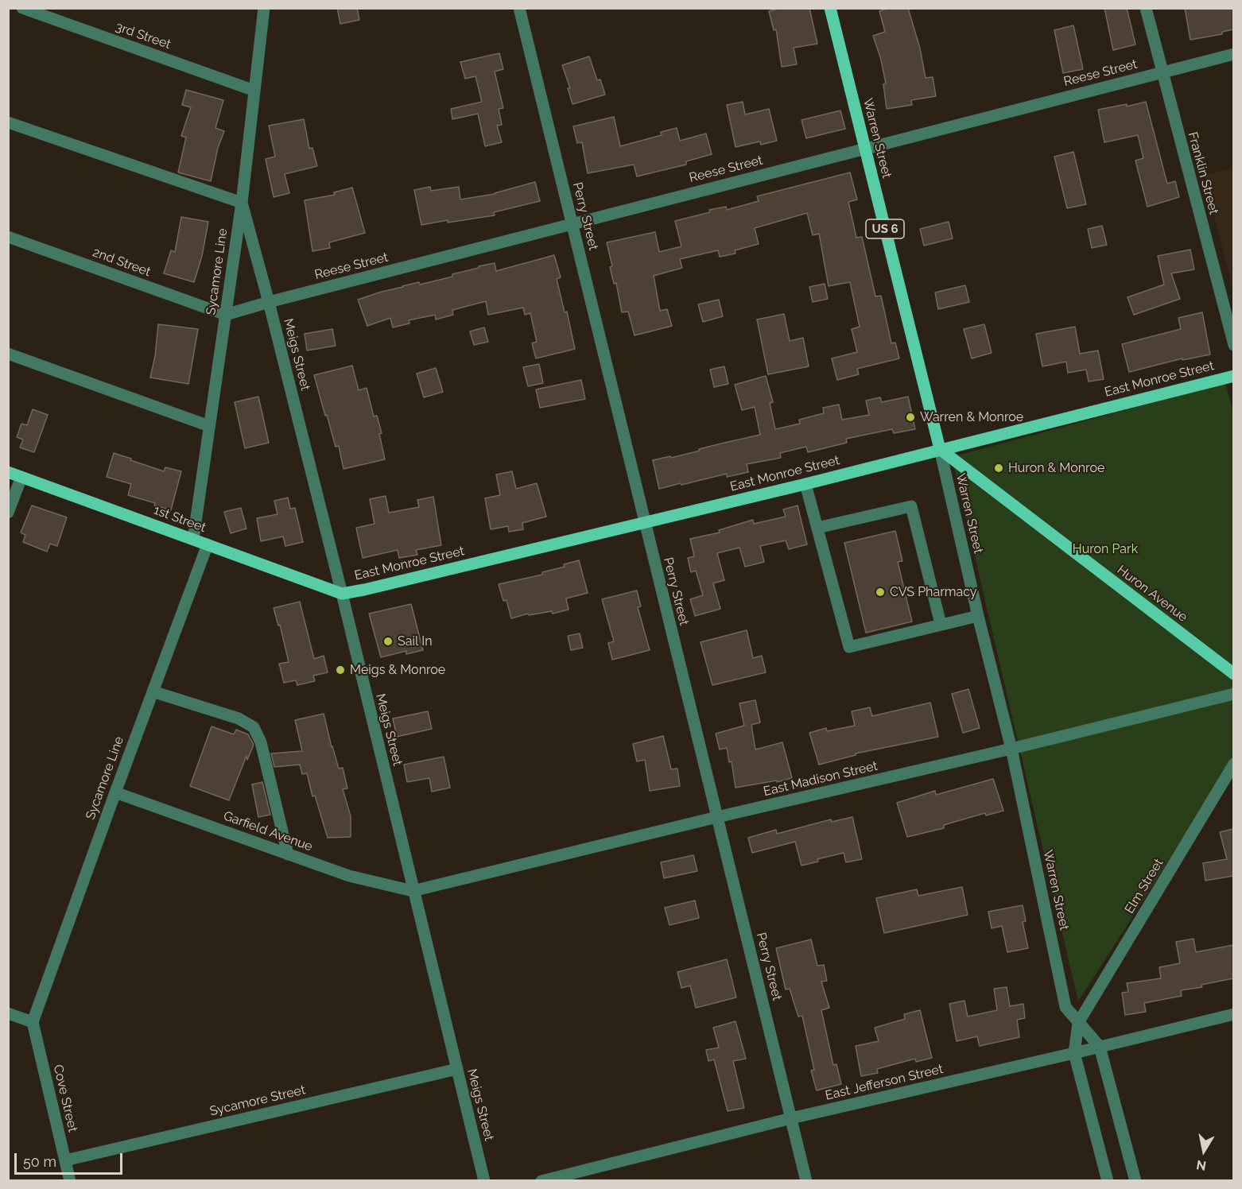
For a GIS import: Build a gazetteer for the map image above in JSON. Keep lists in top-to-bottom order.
{
  "streets": {
    "main road": [
      "Warren Street",
      "US 6",
      "East Monroe Street",
      "1st Street",
      "Huron Avenue"
    ],
    "street": [
      "3rd Street",
      "Reese Street",
      "Franklin Street",
      "Perry Street",
      "2nd Street",
      "Sycamore Line",
      "Meigs Street",
      "East Madison Street",
      "Garfield Avenue",
      "Elm Street",
      "East Jefferson Street",
      "Cove Street",
      "Sycamore Street"
    ]
  },
  "crossings": [
    ["3rd Street", "Sycamore Line"],
    ["Reese Street", "Warren Street"],
    ["Reese Street", "Franklin Street"],
    ["Reese Street", "Perry Street"],
    ["Reese Street", "2nd Street"],
    ["Reese Street", "Sycamore Line"],
    ["Reese Street", "Meigs Street"],
    ["Warren Street", "East Monroe Street"],
    ["Warren Street", "Huron Avenue"],
    ["Warren Street", "East Madison Street"],
    ["Warren Street", "Elm Street"],
    ["Warren Street", "East Jefferson Street"],
    ["Perry Street", "East Monroe Street"],
    ["Perry Street", "East Madison Street"],
    ["Perry Street", "East Jefferson Street"],
    ["2nd Street", "Sycamore Line"],
    ["Sycamore Line", "Meigs Street"],
    ["Sycamore Line", "1st Street"],
    ["Sycamore Line", "Garfield Avenue"],
    ["Sycamore Line", "Cove Street"],
    ["Meigs Street", "East Monroe Street"],
    ["Meigs Street", "1st Street"],
    ["Meigs Street", "East Madison Street"],
    ["Meigs Street", "Garfield Avenue"],
    ["Meigs Street", "Sycamore Street"],
    ["East Monroe Street", "1st Street"],
    ["East Monroe Street", "Huron Avenue"],
    ["East Madison Street", "Garfield Avenue"],
    ["Cove Street", "Sycamore Street"]
  ],
  "parks": ["Huron Park"],
  "places": [
    "Warren & Monroe",
    "Huron & Monroe",
    "CVS Pharmacy",
    "Sail In",
    "Meigs & Monroe"
  ],
  "scale_bar": "50 m",
  "north": "bottom"
}
